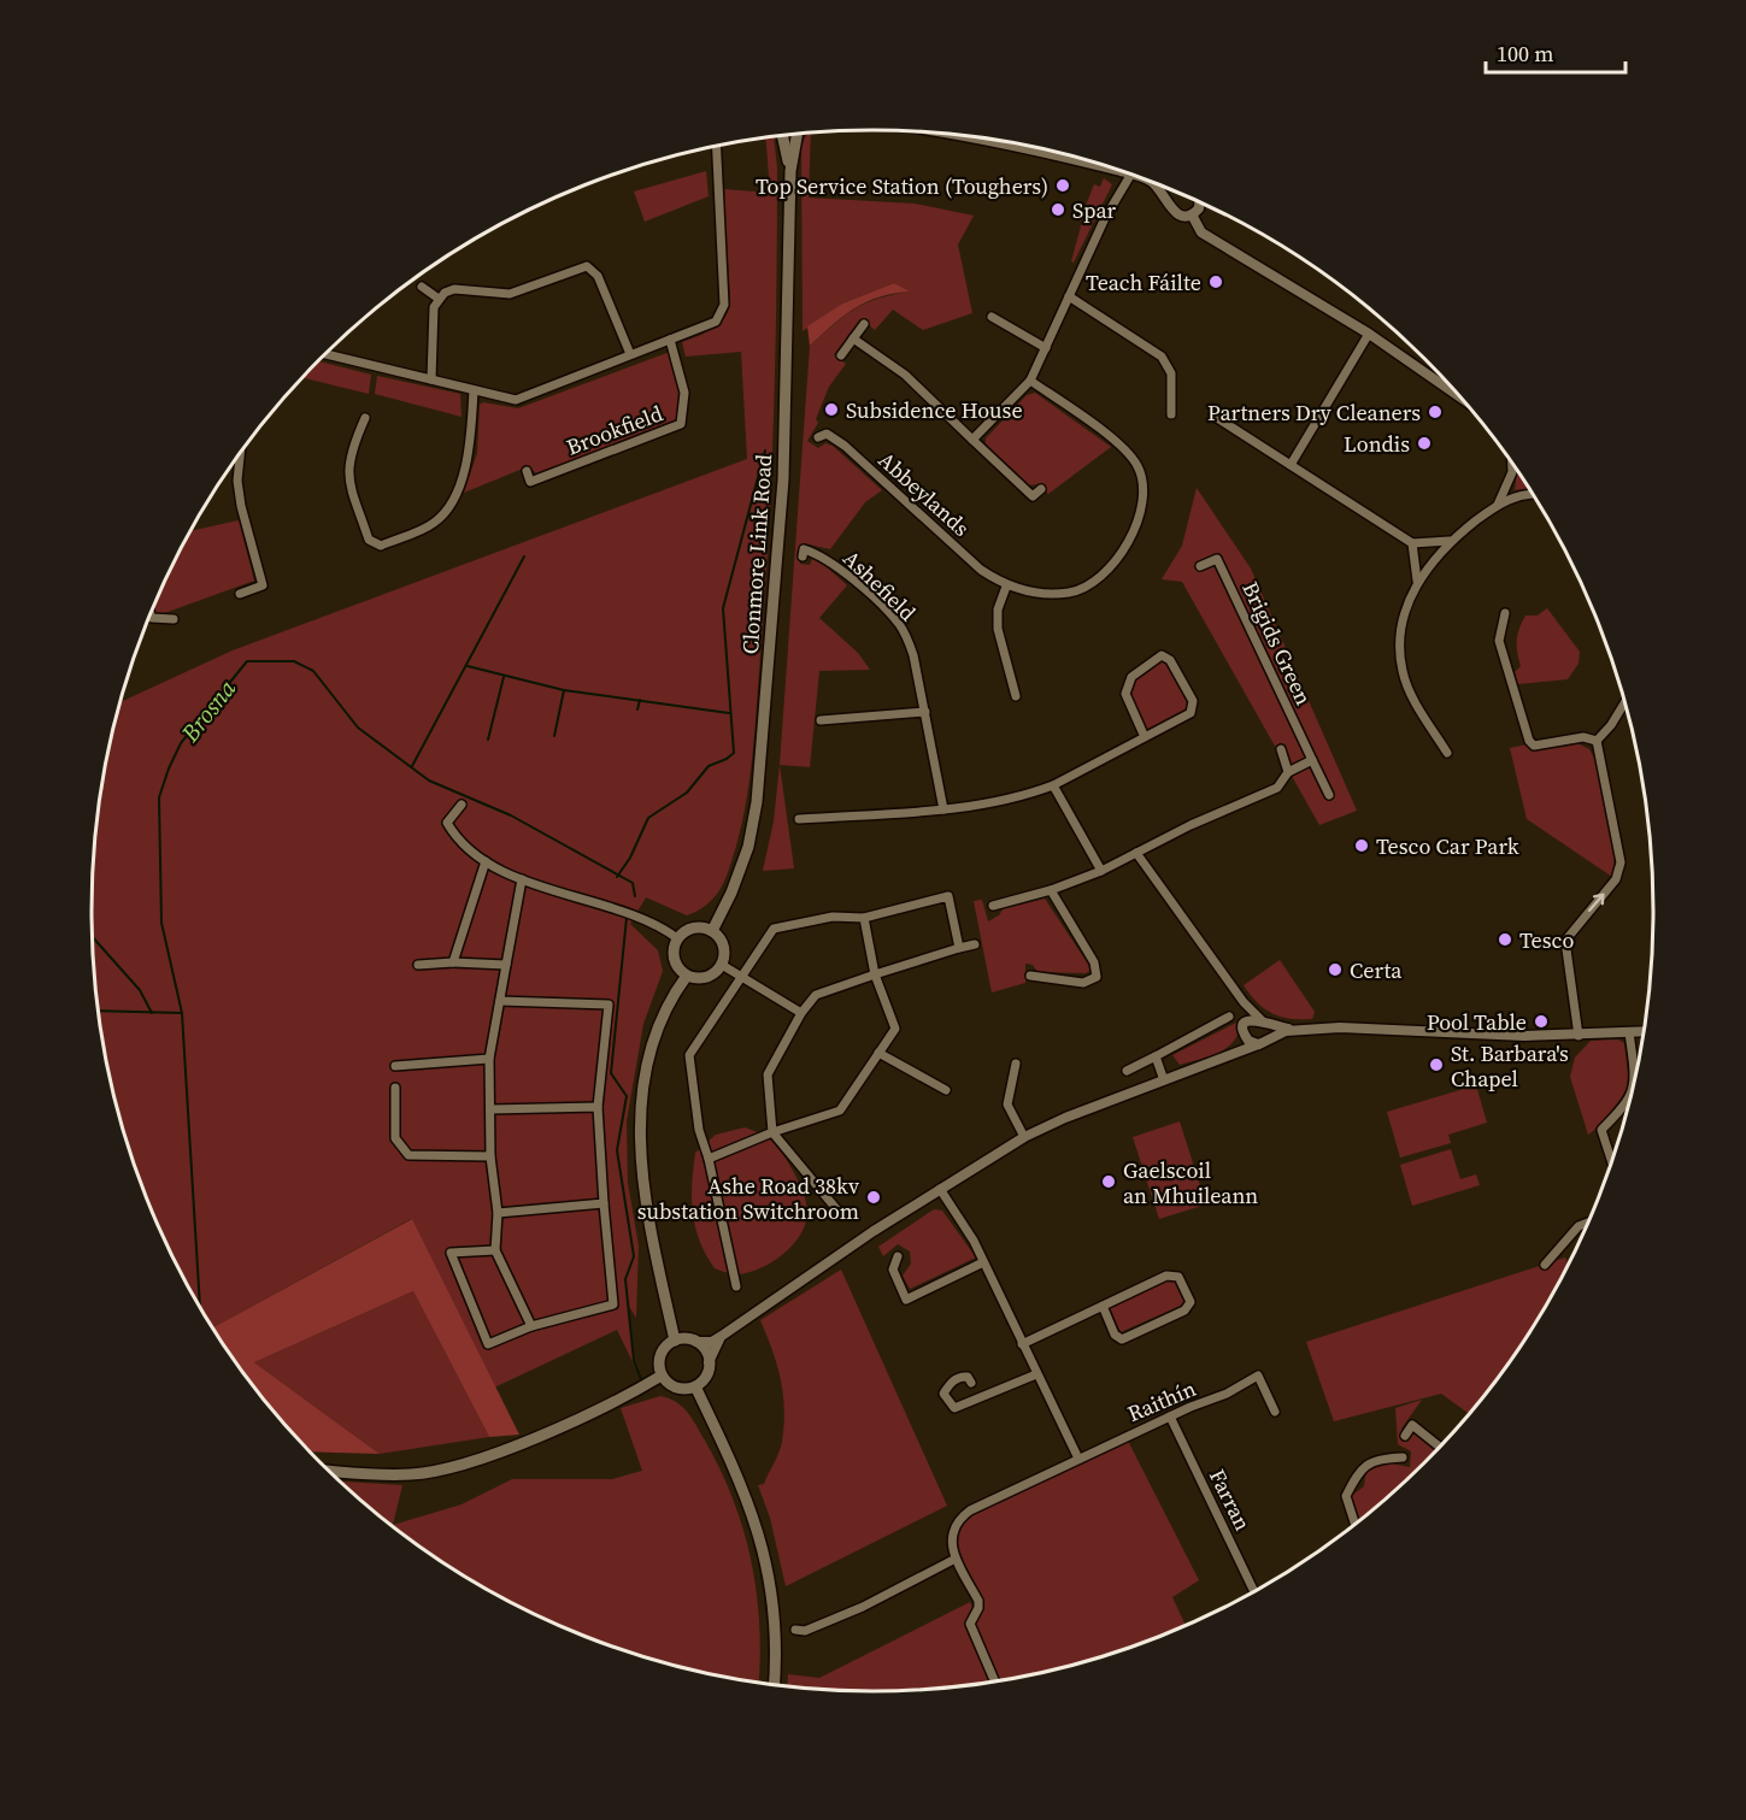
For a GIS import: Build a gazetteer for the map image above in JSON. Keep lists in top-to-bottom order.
{
  "streets": {
    "main road": ["Clonmore Link Road"],
    "street": [
      "Brookfield",
      "Abbeylands",
      "Ashefield",
      "Brigids Green",
      "Raithín",
      "Farran"
    ]
  },
  "crossings": [
    ["Raithín", "Farran"]
  ],
  "water": ["Brosna"],
  "places": [
    "Top Service Station (Toughers)",
    "Spar",
    "Teach Fáilte",
    "Subsidence House",
    "Partners Dry Cleaners",
    "Londis",
    "Tesco Car Park",
    "Tesco",
    "Certa",
    "Pool Table",
    "St. Barbara's Chapel",
    "Gaelscoil an Mhuileann",
    "Ashe Road 38kv substation Switchroom"
  ],
  "scale_bar": "100 m"
}
